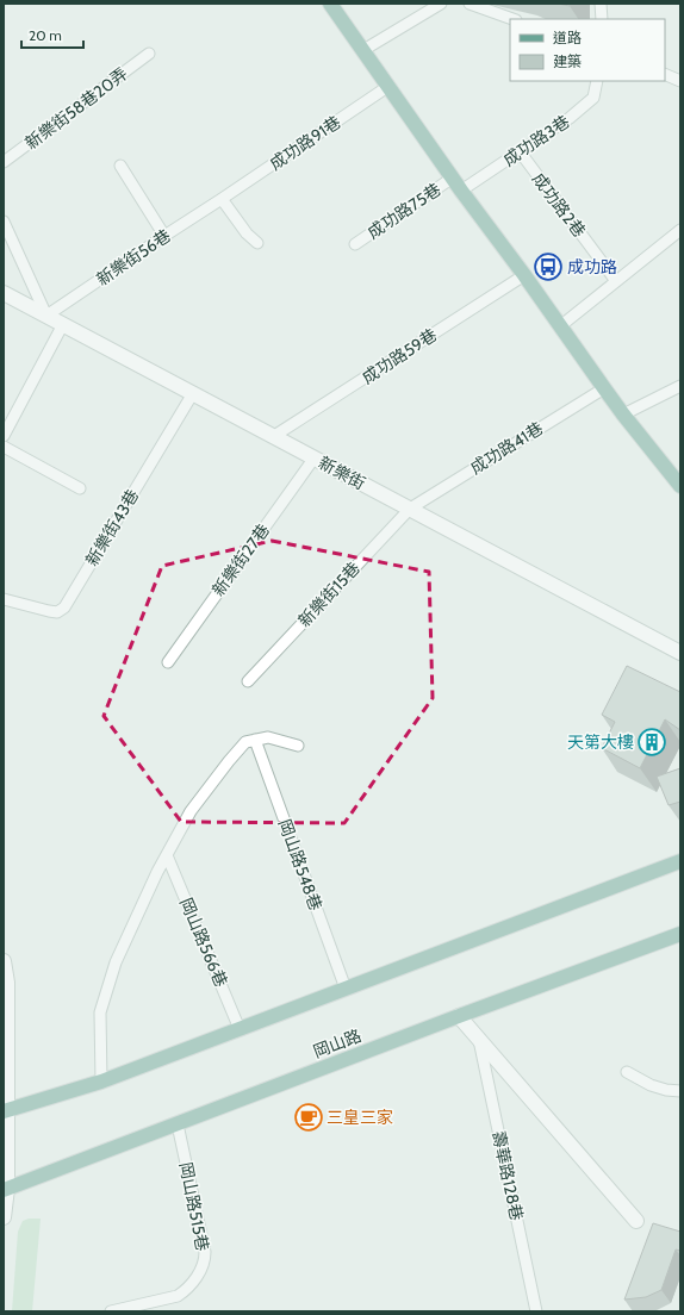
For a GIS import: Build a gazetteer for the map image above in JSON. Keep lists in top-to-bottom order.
{
  "streets": {
    "main road": ["岡山路"],
    "street": ["新樂街"],
    "lane": [
      "新樂街58巷20弄",
      "成功路3巷",
      "成功路91巷",
      "成功路2巷",
      "成功路75巷",
      "新樂街56巷",
      "成功路59巷",
      "成功路41巷",
      "新樂街43巷",
      "新樂街27巷",
      "新樂街15巷",
      "岡山路548巷",
      "岡山路566巷",
      "壽華路128巷",
      "岡山路515巷"
    ]
  },
  "crossings": [
    ["成功路3巷", "成功路2巷"],
    ["成功路91巷", "新樂街56巷"],
    ["新樂街56巷", "新樂街"],
    ["成功路59巷", "新樂街"],
    ["成功路41巷", "新樂街"],
    ["成功路41巷", "新樂街15巷"],
    ["新樂街", "新樂街43巷"],
    ["新樂街", "新樂街27巷"],
    ["新樂街", "新樂街15巷"],
    ["岡山路", "岡山路515巷"]
  ],
  "places": {
    "bus stop": ["成功路"],
    "building": ["天第大樓"],
    "cafe": ["三皇三家"]
  },
  "legend": ["道路", "建築"],
  "scale_bar": "20 m"
}
